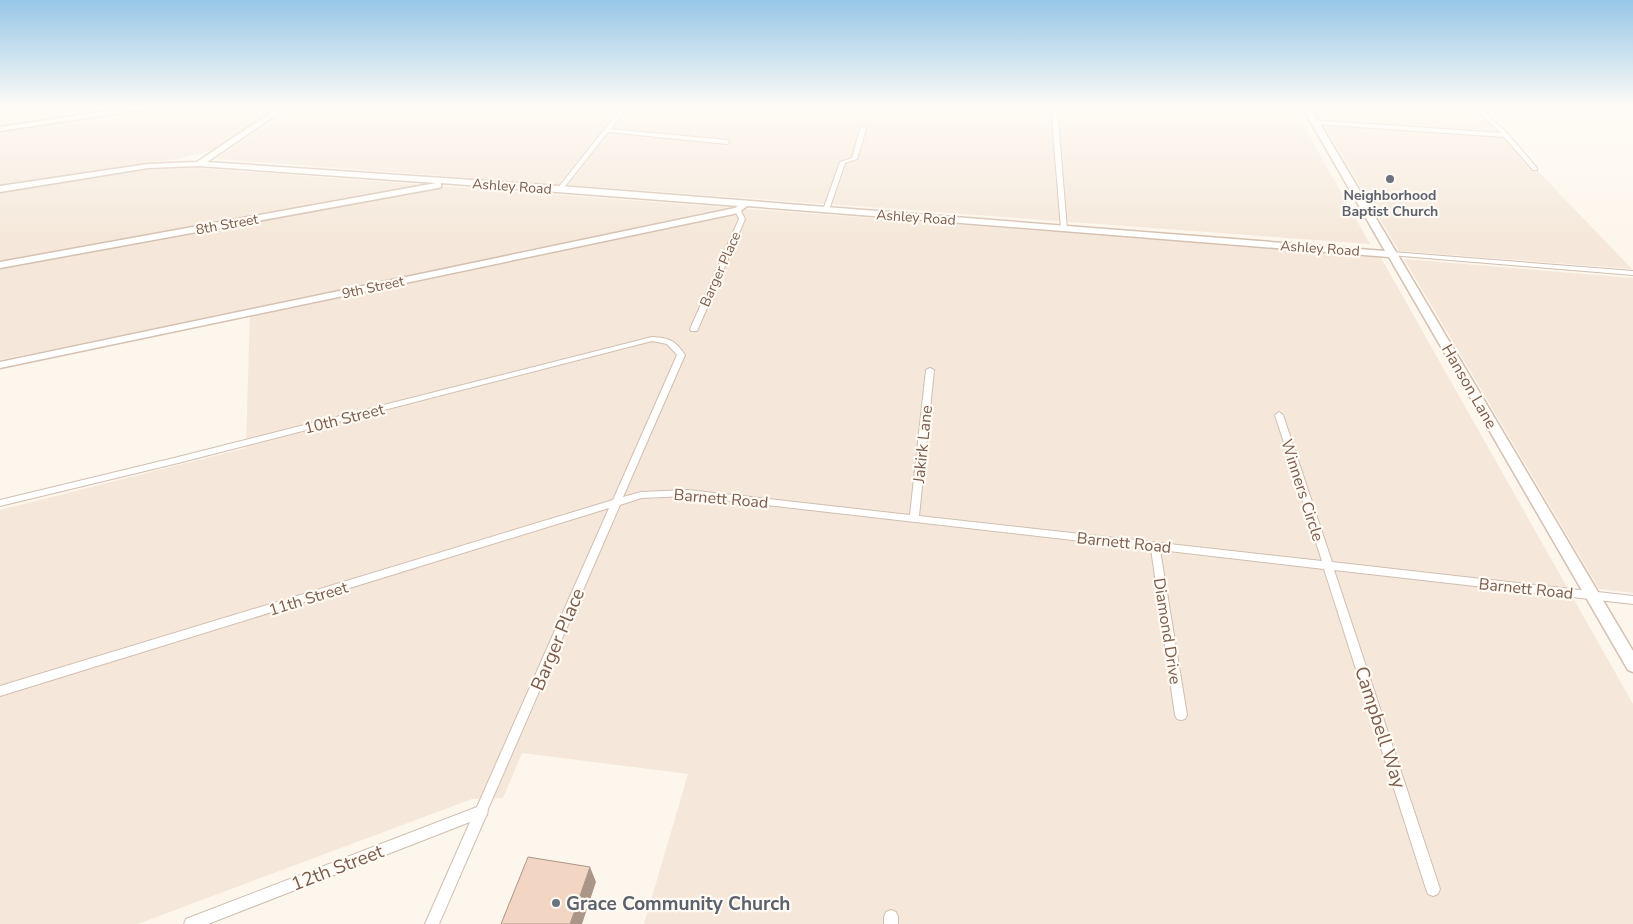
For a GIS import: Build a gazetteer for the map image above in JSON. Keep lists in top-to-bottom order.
{
  "streets": {
    "street": [
      "Ashley Road",
      "8th Street",
      "Barger Place",
      "9th Street",
      "Hanson Lane",
      "10th Street",
      "Jakirk Lane",
      "Winners Circle",
      "Barnett Road",
      "11th Street",
      "Diamond Drive",
      "Campbell Way",
      "12th Street"
    ]
  },
  "crossings": [
    ["Ashley Road", "8th Street"],
    ["Ashley Road", "Barger Place"],
    ["Ashley Road", "9th Street"],
    ["Ashley Road", "Hanson Lane"],
    ["Barger Place", "9th Street"],
    ["Barger Place", "10th Street"],
    ["Barger Place", "Barnett Road"],
    ["Barger Place", "11th Street"],
    ["Barger Place", "12th Street"],
    ["Hanson Lane", "Barnett Road"],
    ["Jakirk Lane", "Barnett Road"],
    ["Winners Circle", "Barnett Road"],
    ["Winners Circle", "Campbell Way"],
    ["Barnett Road", "11th Street"],
    ["Barnett Road", "Diamond Drive"],
    ["Barnett Road", "Campbell Way"]
  ],
  "places": ["Neighborhood Baptist Church", "Grace Community Church"]
}
